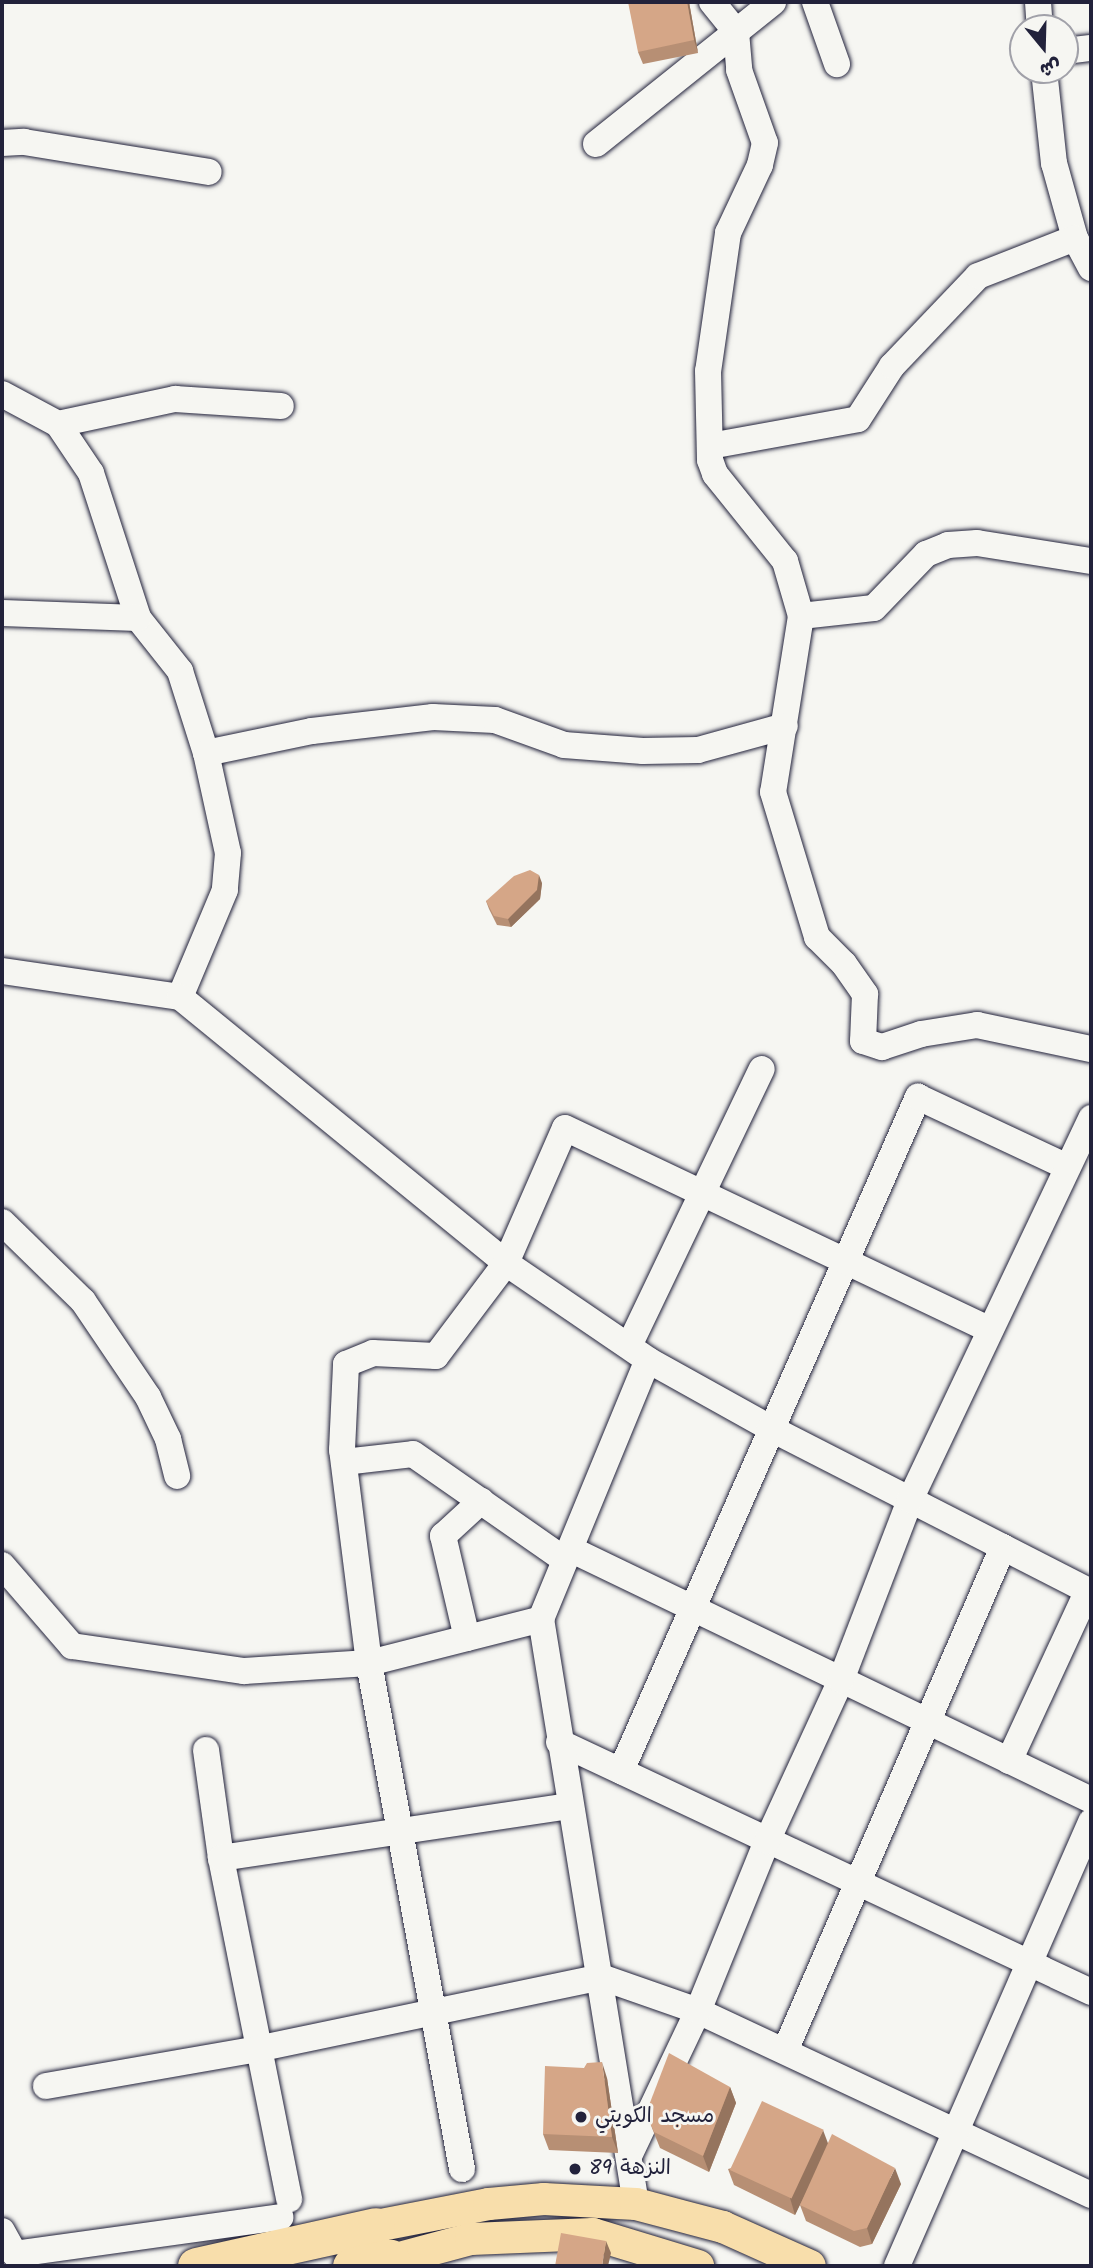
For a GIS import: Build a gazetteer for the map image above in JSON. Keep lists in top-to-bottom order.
{
  "places": ["مسجد الكويتي", "النزهة 89"],
  "north": "bottom"
}
